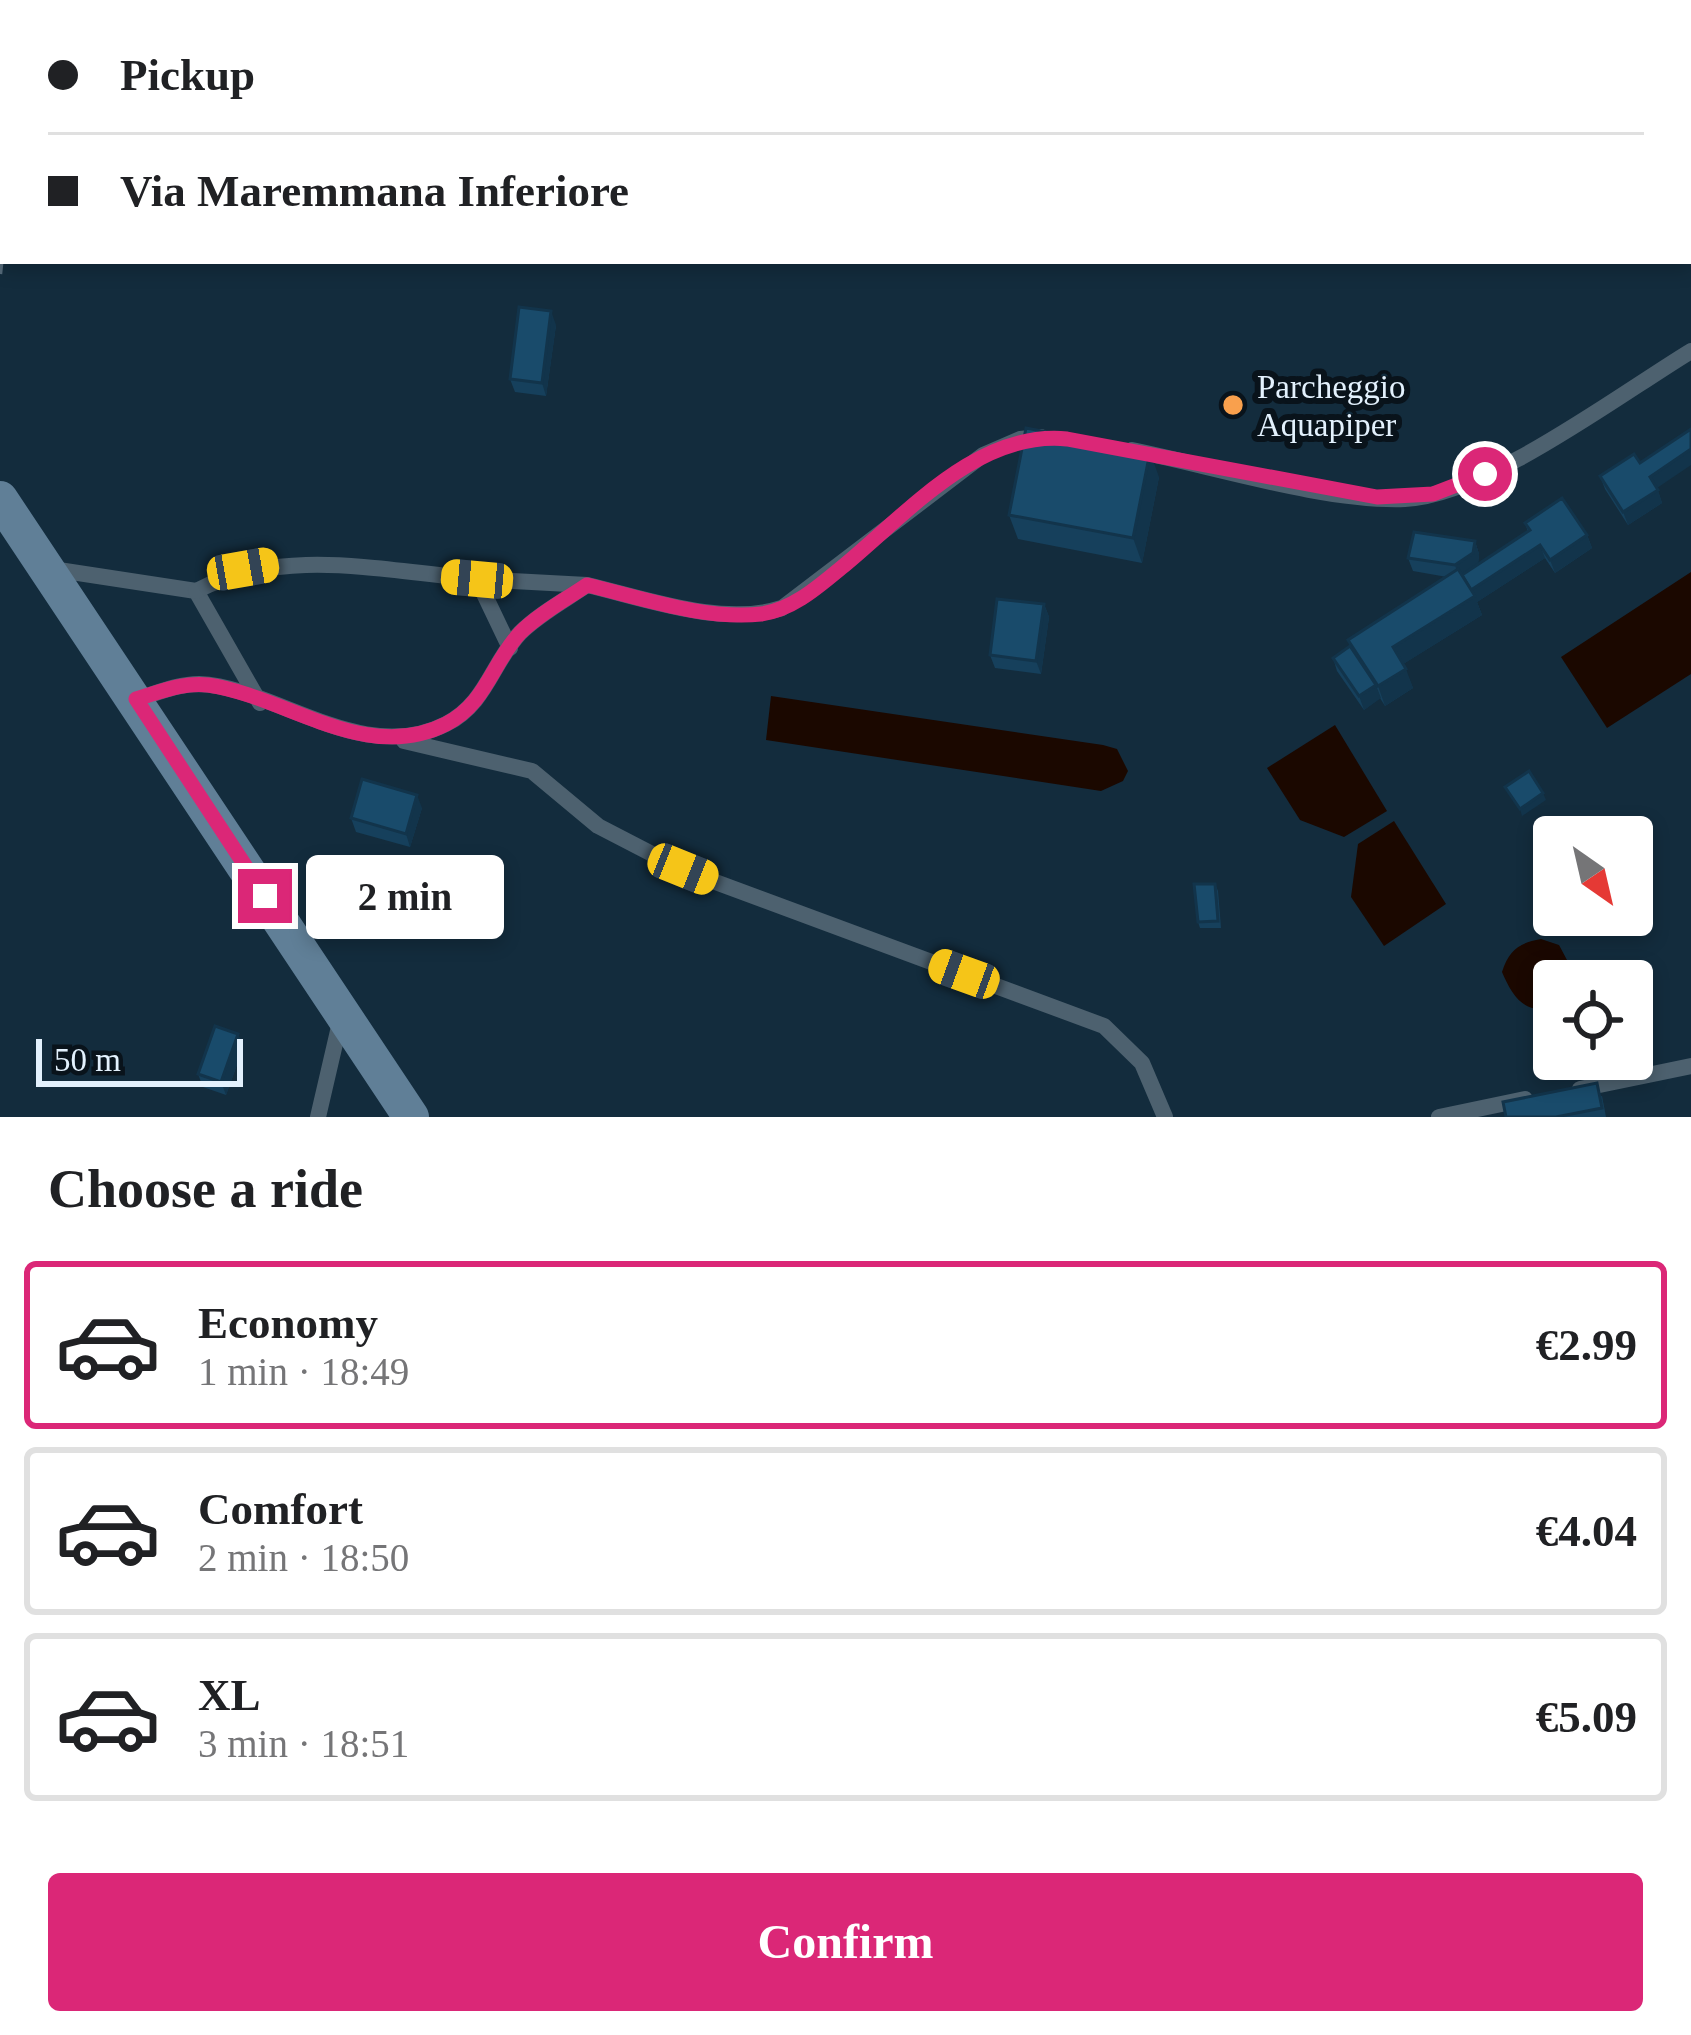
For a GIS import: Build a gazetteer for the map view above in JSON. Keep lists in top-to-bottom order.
{
  "places": ["Parcheggio Aquapiper"],
  "scale_bar": "50 m",
  "north": "bottom right",
  "page": {
    "banner": ["Pickup", "Via Maremmana Inferiore"],
    "bubble": "2 min",
    "scale": "50 m",
    "heading": "Choose a ride",
    "list": [
      {
        "name": "Economy",
        "note": "1 min · 18:49",
        "value": "€2.99"
      },
      {
        "name": "Comfort",
        "note": "2 min · 18:50",
        "value": "€4.04"
      },
      {
        "name": "XL",
        "note": "3 min · 18:51",
        "value": "€5.09"
      }
    ],
    "buttons": "Confirm"
  }
}
